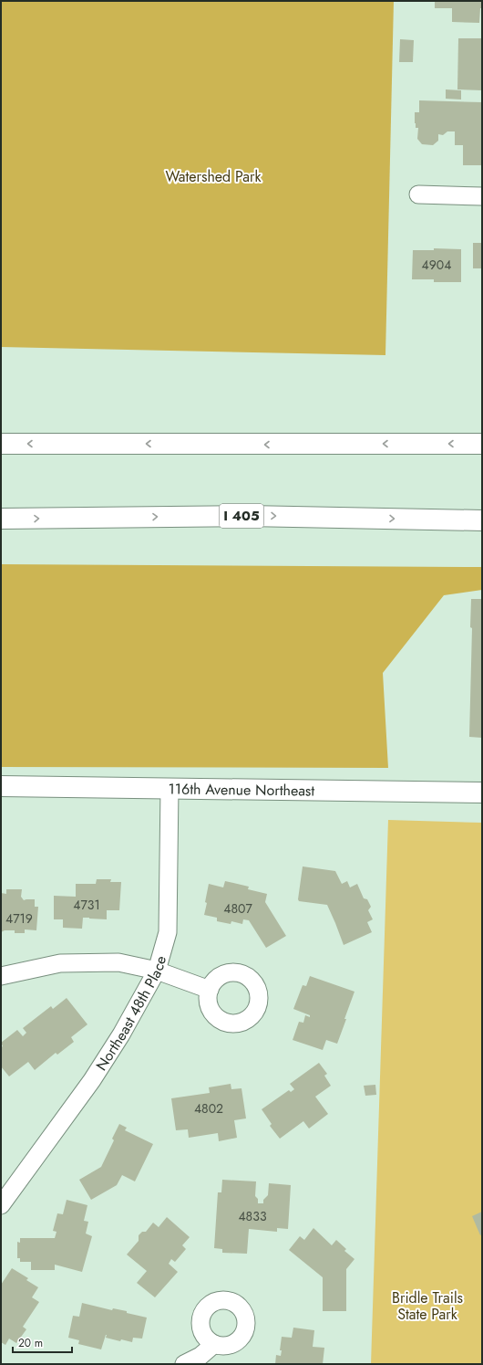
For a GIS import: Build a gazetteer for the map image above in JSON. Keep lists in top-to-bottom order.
{
  "streets": {
    "main road": ["I 405", "116th Avenue Northeast"],
    "street": ["Northeast 48th Place"]
  },
  "crossings": [
    ["116th Avenue Northeast", "Northeast 48th Place"]
  ],
  "parks": ["Watershed Park", "Bridle Trails State Park"],
  "house_numbers": [
    "4904",
    "4731",
    "4807",
    "4719",
    "4802",
    "4833"
  ],
  "scale_bar": "20 m"
}
